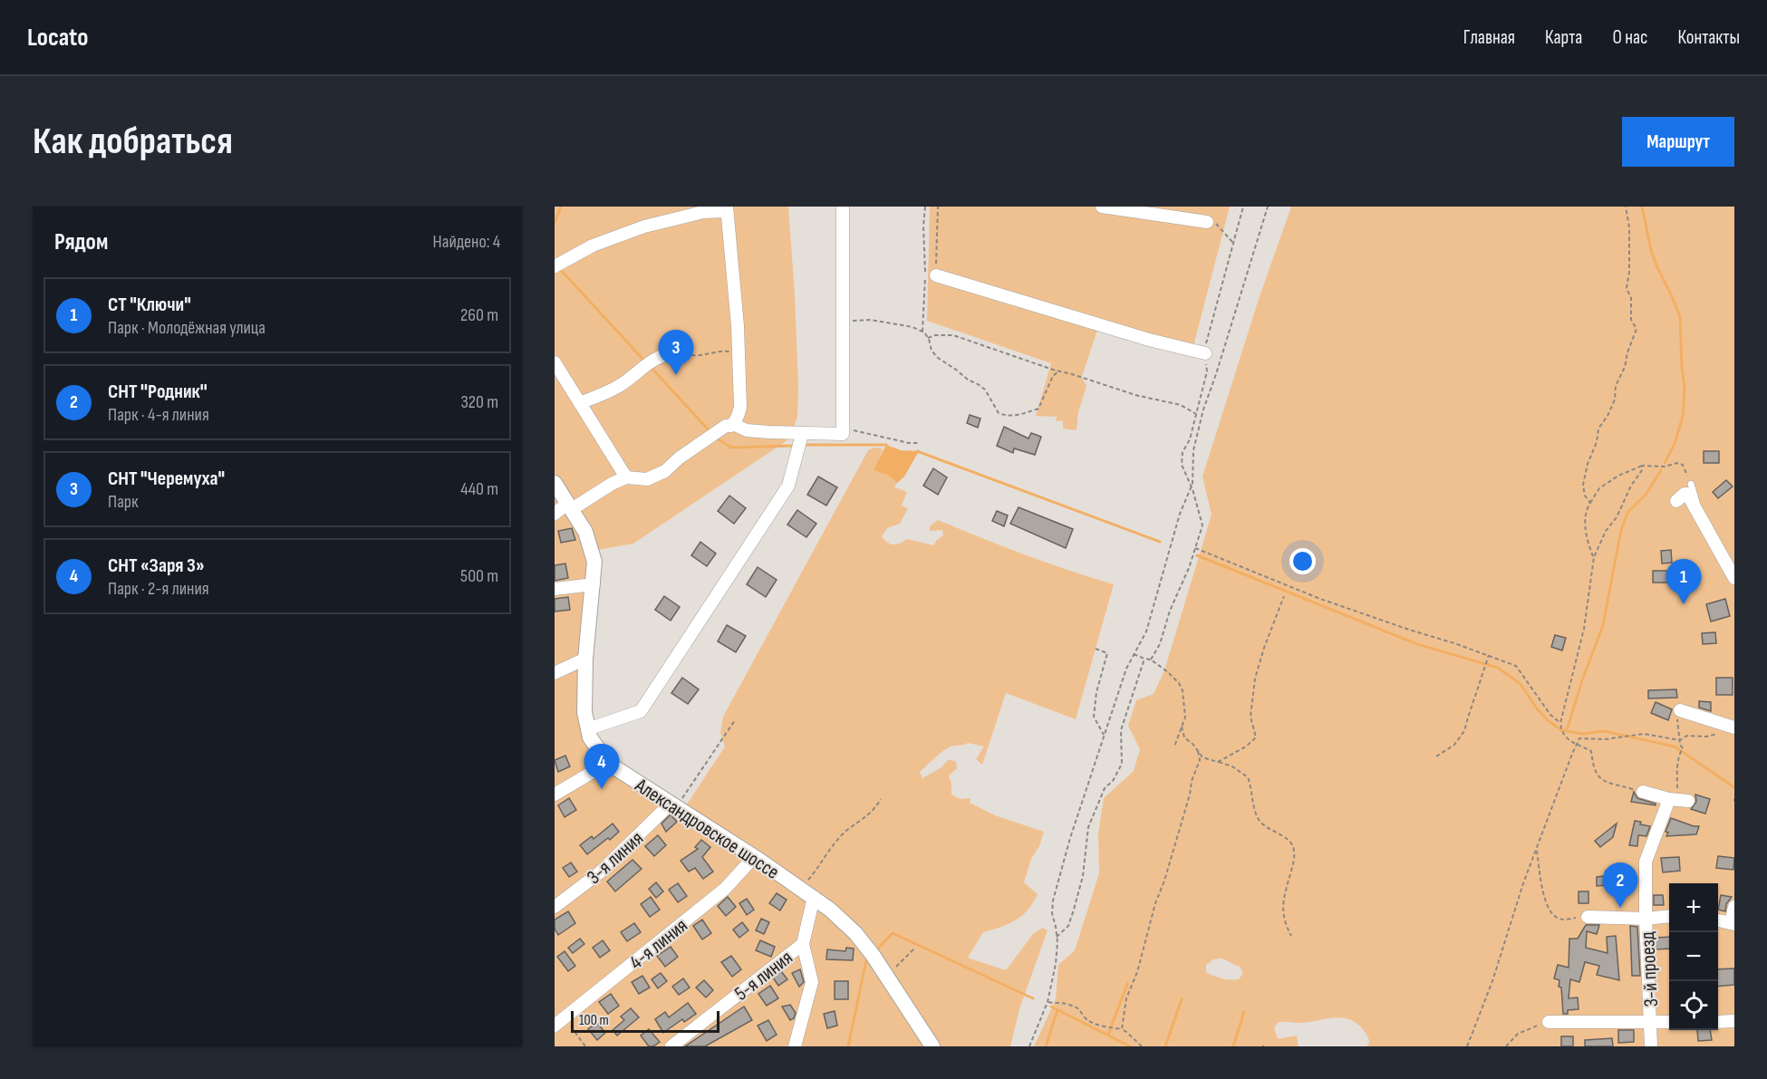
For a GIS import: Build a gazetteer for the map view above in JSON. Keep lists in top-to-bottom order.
{
  "streets": {
    "street": [
      "Александровское шоссе",
      "3-я линия",
      "4-я линия",
      "3-й проезд",
      "5-я линия"
    ]
  },
  "crossings": [
    ["Александровское шоссе", "3-я линия"],
    ["Александровское шоссе", "4-я линия"]
  ],
  "scale_bar": "100 m",
  "page": {
    "header": "Locato",
    "nav": [
      "Главная",
      "Карта",
      "О нас",
      "Контакты"
    ],
    "buttons": "Маршрут",
    "title": "Как добраться",
    "heading": ["Рядом", "Найдено: 4"],
    "list": [
      {
        "mark": "1",
        "name": "СТ \"Ключи\"",
        "note": "Парк · Молодёжная улица",
        "value": "260 m"
      },
      {
        "mark": "2",
        "name": "СНТ ''Родник''",
        "note": "Парк · 4-я линия",
        "value": "320 m"
      },
      {
        "mark": "3",
        "name": "СНТ \"Черемуха\"",
        "note": "Парк",
        "value": "440 m"
      },
      {
        "mark": "4",
        "name": "СНТ «Заря 3»",
        "note": "Парк · 2-я линия",
        "value": "500 m"
      }
    ],
    "pins": [
      "3",
      "1",
      "4",
      "2"
    ],
    "map_buttons": ["+", "−"],
    "scale": "100 m"
  }
}
